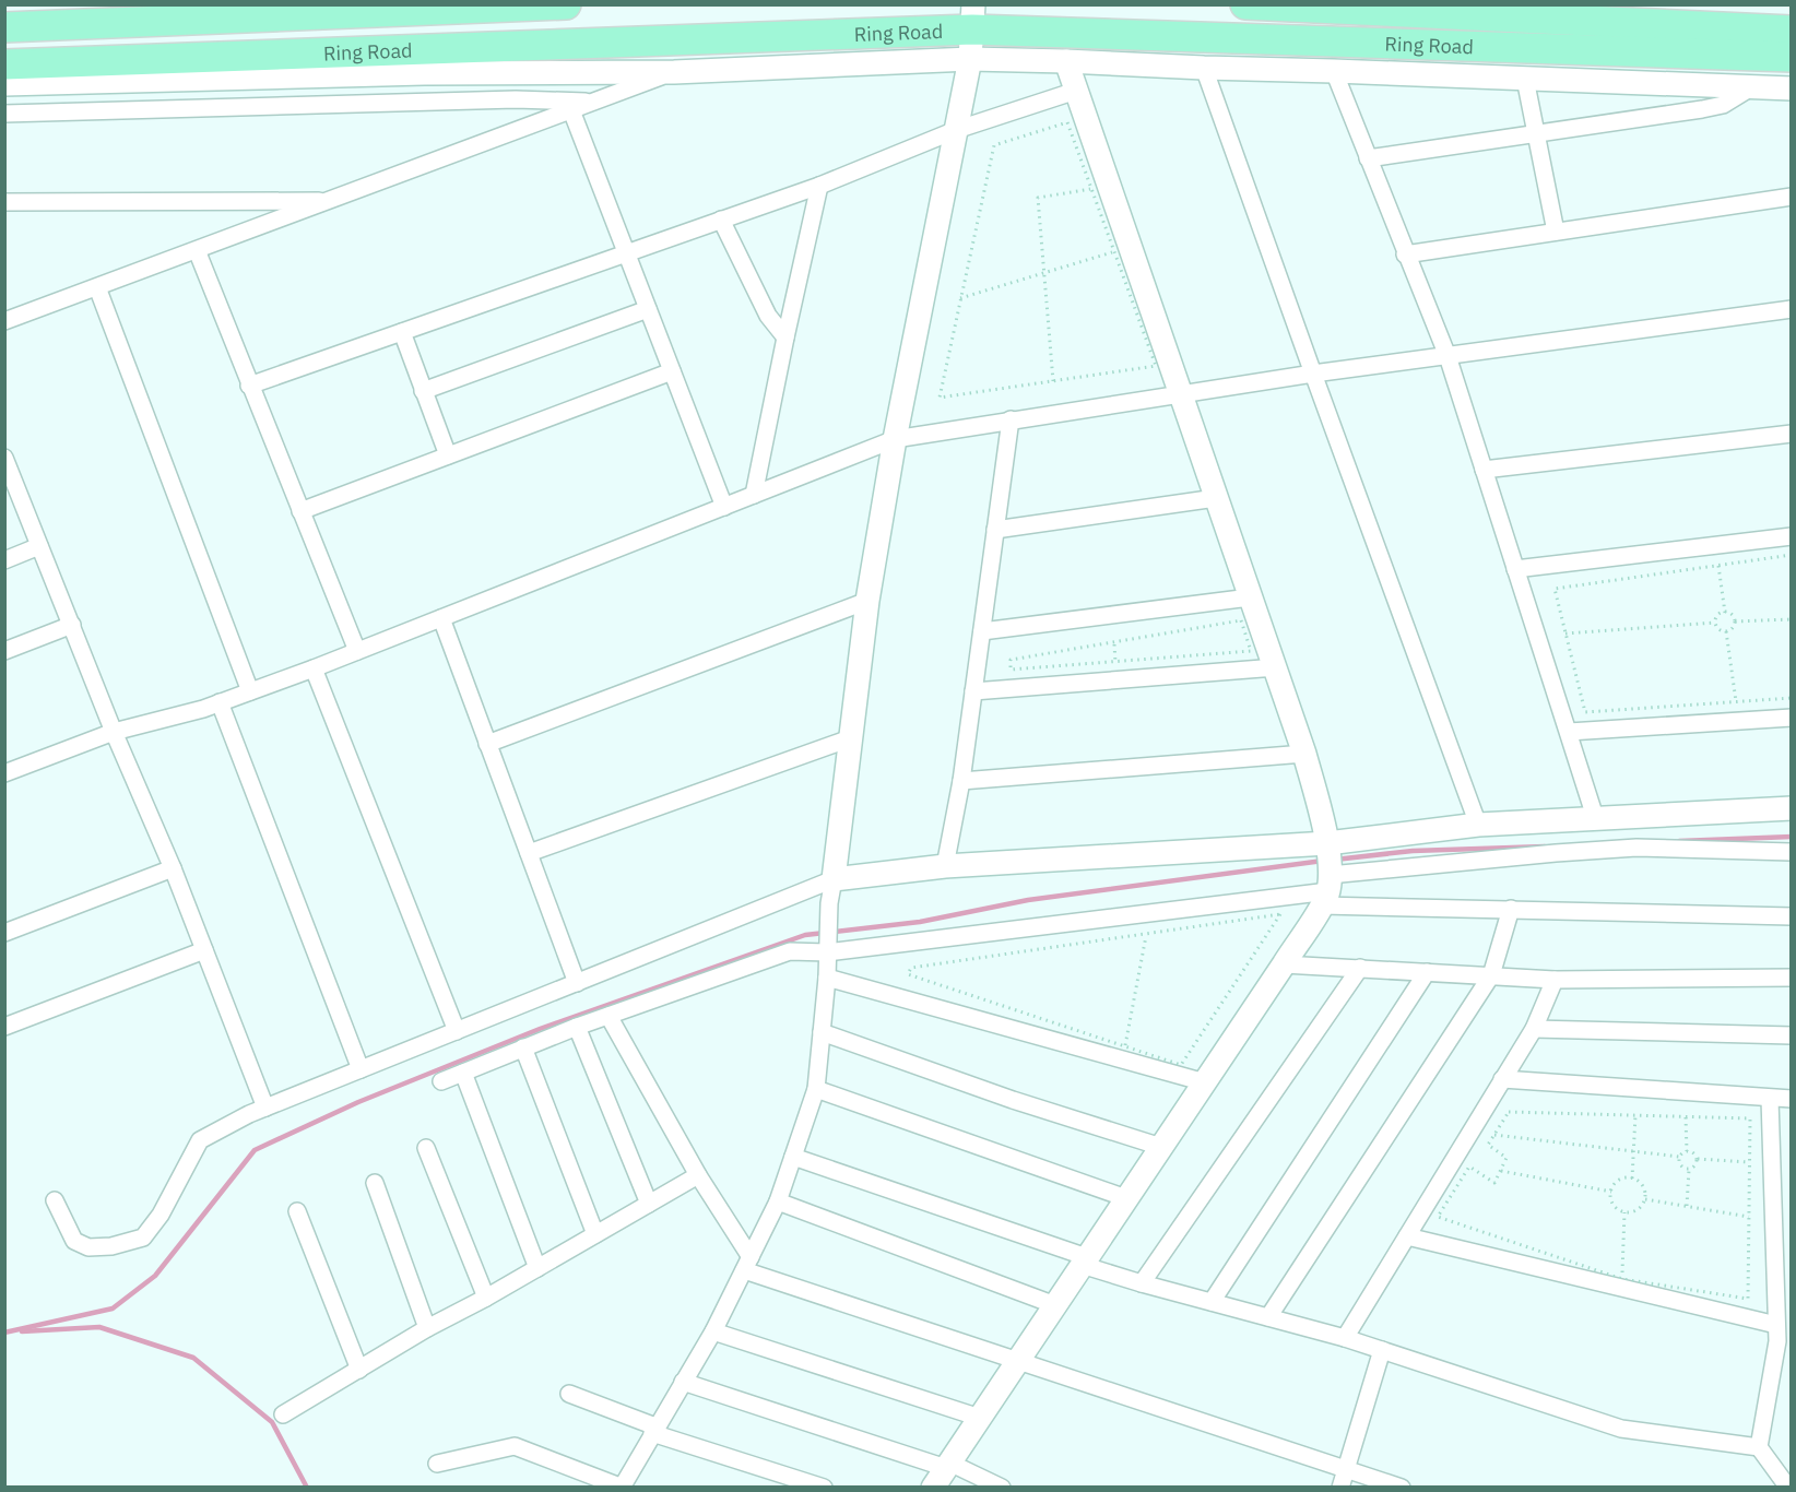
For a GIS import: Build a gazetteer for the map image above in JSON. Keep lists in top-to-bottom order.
{
  "streets": {
    "highway": ["Ring Road"]
  }
}
